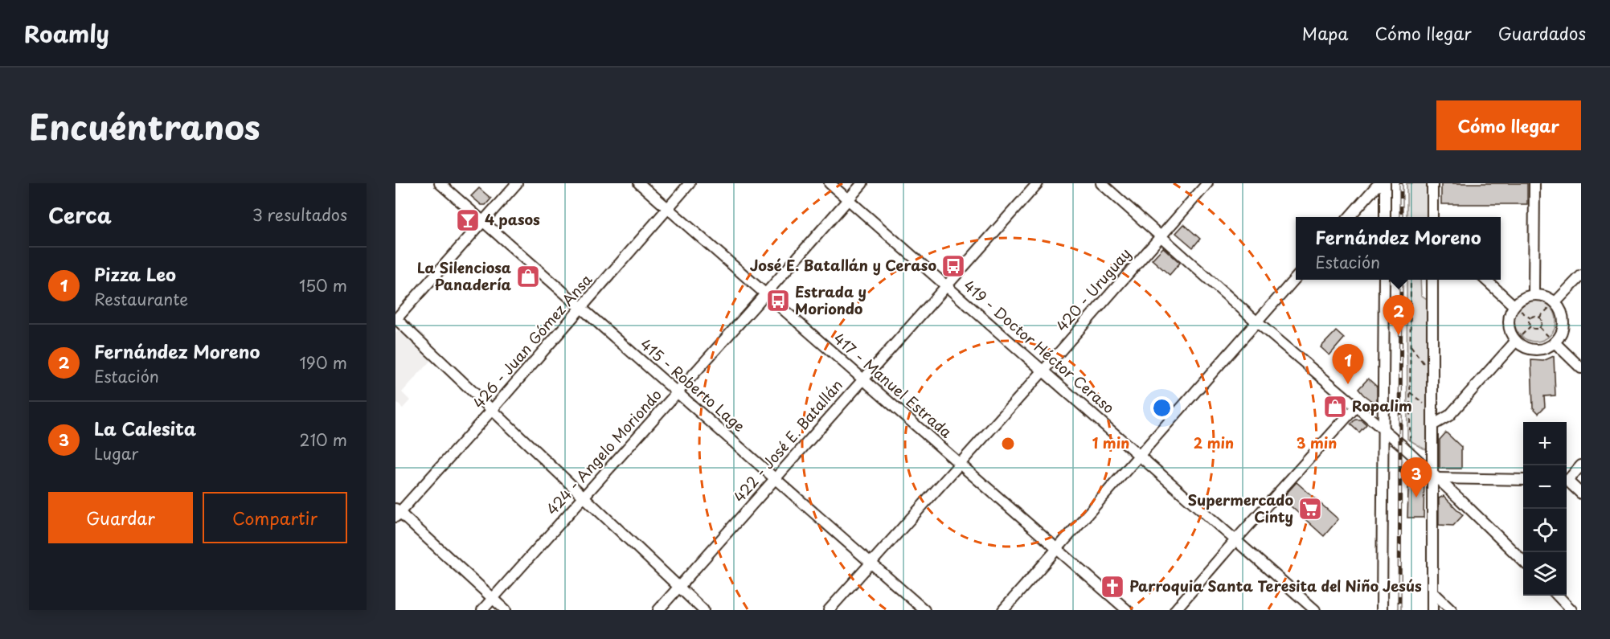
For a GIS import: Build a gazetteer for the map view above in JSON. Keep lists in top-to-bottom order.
{
  "streets": {
    "street": [
      "420 - Uruguay",
      "426 - Juan Gómez Ansa",
      "419 - Doctor Héctor Ceraso",
      "415 - Roberto Lage",
      "417 - Manuel Estrada",
      "422 - José E. Batallán",
      "424 - Angelo Moriondo"
    ]
  },
  "crossings": [
    ["420 - Uruguay", "419 - Doctor Héctor Ceraso"],
    ["420 - Uruguay", "415 - Roberto Lage"],
    ["420 - Uruguay", "417 - Manuel Estrada"],
    ["426 - Juan Gómez Ansa", "415 - Roberto Lage"],
    ["426 - Juan Gómez Ansa", "417 - Manuel Estrada"],
    ["419 - Doctor Héctor Ceraso", "422 - José E. Batallán"],
    ["419 - Doctor Héctor Ceraso", "424 - Angelo Moriondo"],
    ["415 - Roberto Lage", "422 - José E. Batallán"],
    ["415 - Roberto Lage", "424 - Angelo Moriondo"],
    ["417 - Manuel Estrada", "422 - José E. Batallán"],
    ["417 - Manuel Estrada", "424 - Angelo Moriondo"]
  ],
  "places": {
    "bar": ["4 pasos"],
    "bus stop": ["José E. Batallán y Ceraso", "Estrada y Moriondo"],
    "shop": ["La Silenciosa Panadería", "Ropalim"],
    "supermarket": ["Supermercado Cinty"],
    "church": ["Parroquia Santa Teresita del Niño Jesús"]
  },
  "page": {
    "header": "Roamly",
    "nav": ["Mapa", "Cómo llegar", "Guardados"],
    "title": "Encuéntranos",
    "buttons": [
      "Cómo llegar",
      ["Guardar", "Compartir"]
    ],
    "heading": ["Cerca", "3 resultados"],
    "popup": ["Fernández Moreno", "Estación"],
    "list": [
      {
        "mark": "1",
        "name": "Pizza Leo",
        "note": "Restaurante",
        "value": "150 m"
      },
      {
        "mark": "2",
        "name": "Fernández Moreno",
        "note": "Estación",
        "value": "190 m"
      },
      {
        "mark": "3",
        "name": "La Calesita",
        "note": "Lugar",
        "value": "210 m"
      }
    ],
    "pins": ["2", "1", "3"],
    "map_buttons": ["+", "−"]
  },
  "rings": ["1 min", "2 min", "3 min"]
}
